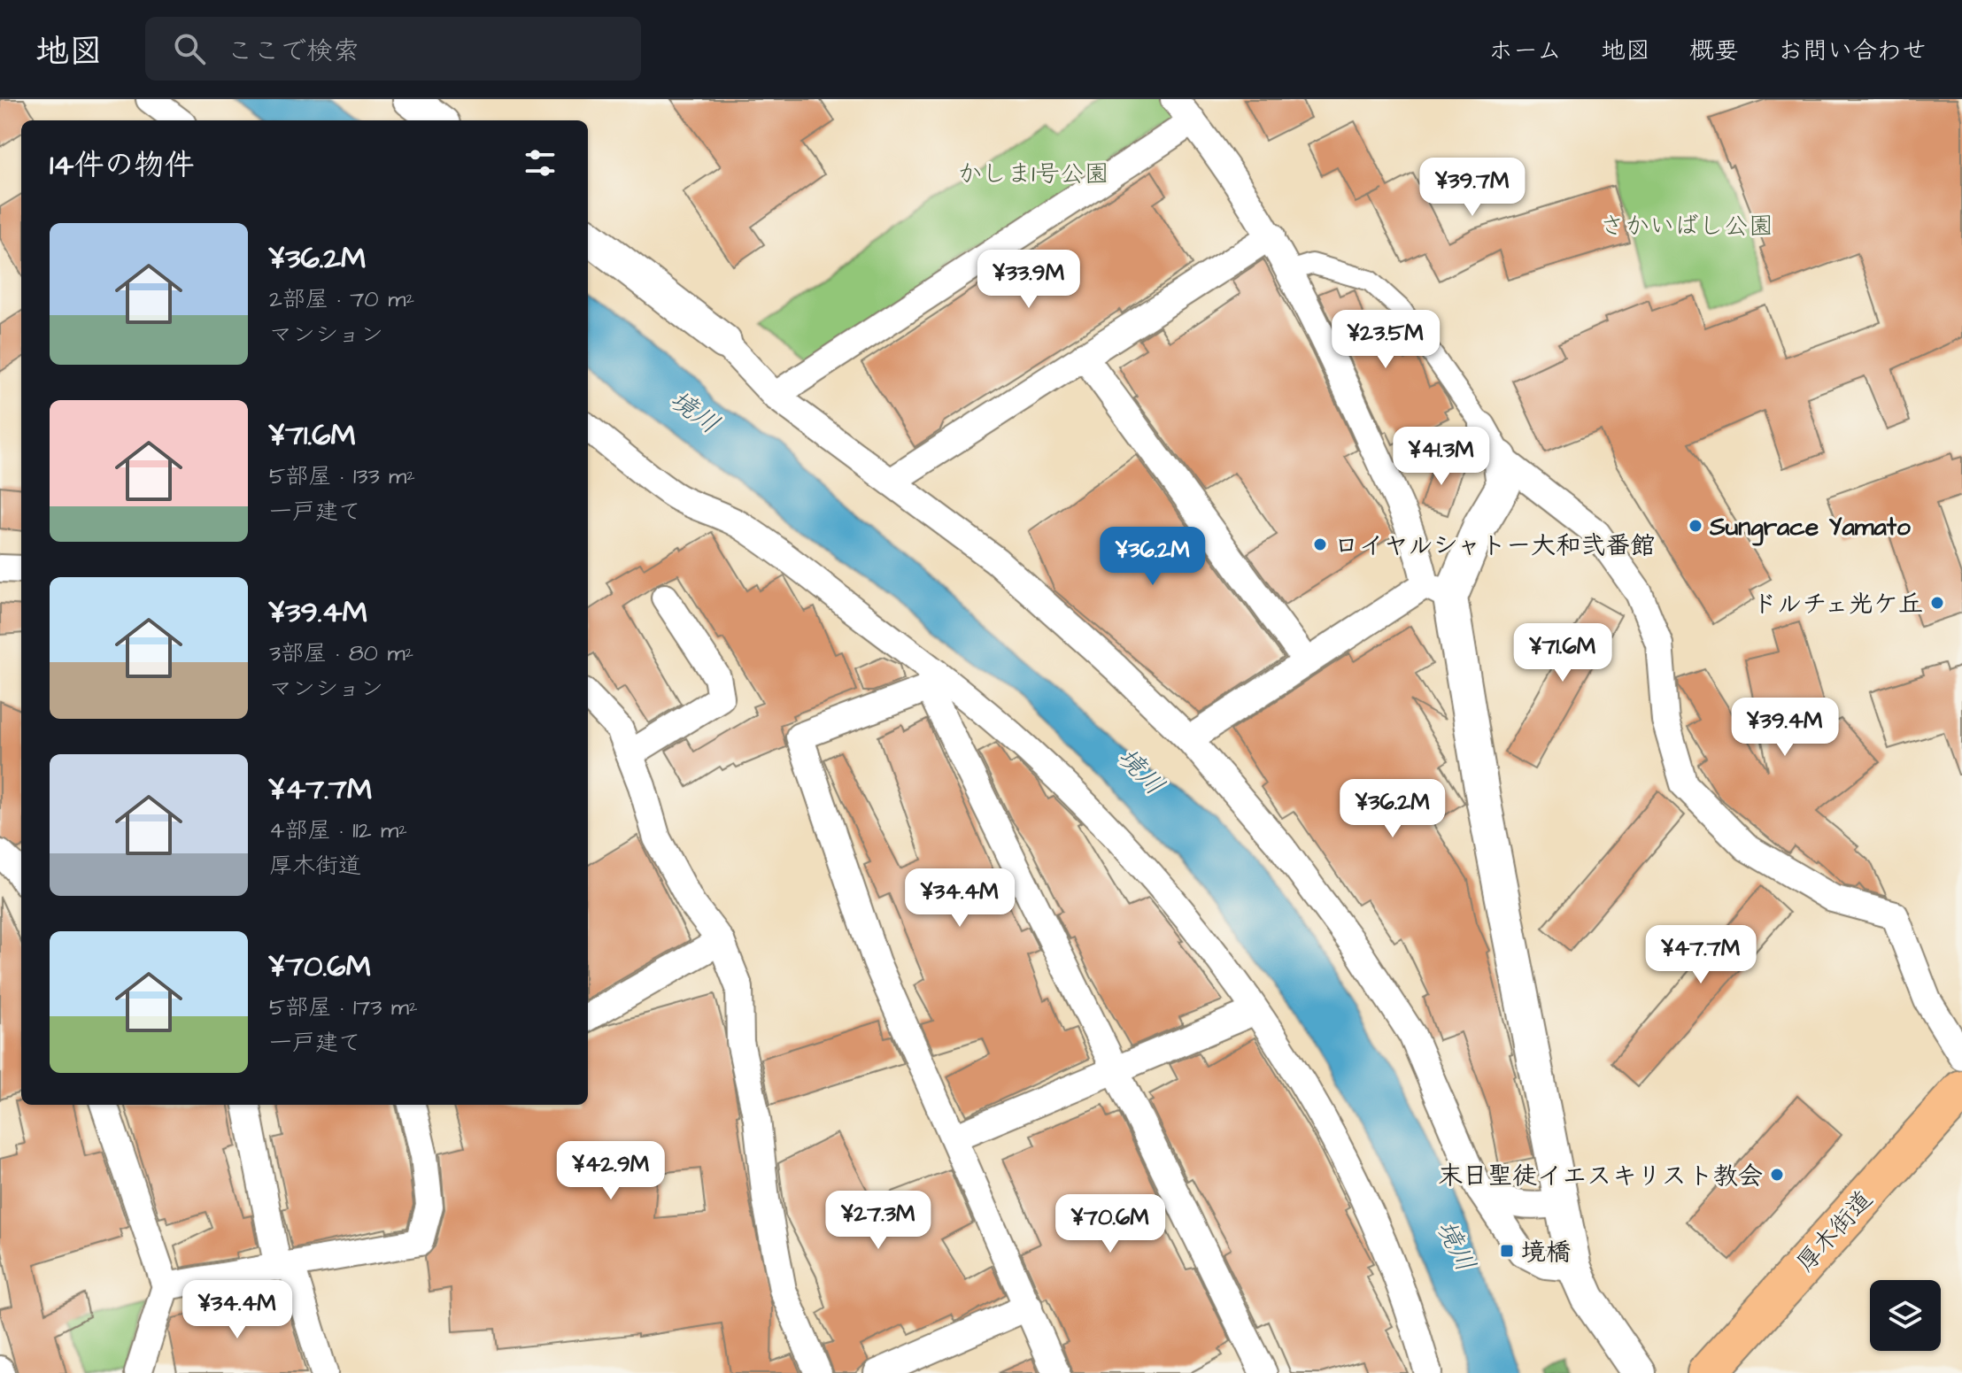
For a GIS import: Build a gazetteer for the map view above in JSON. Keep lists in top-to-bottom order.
{
  "streets": {
    "main road": ["厚木街道"]
  },
  "water": ["境川"],
  "parks": ["かしま1号公園", "さかいばし公園"],
  "places": {
    "other": [
      "Sungrace Yamato",
      "ロイヤルシャトー大和弐番館",
      "ドルチェ光ケ丘",
      "末日聖徒イエスキリスト教会"
    ],
    "transit": ["境橋"]
  },
  "page": {
    "header": "地図",
    "search": "ここで検索",
    "nav": [
      "ホーム",
      "地図",
      "概要",
      "お問い合わせ"
    ],
    "heading": "14件の物件",
    "price": [
      "¥39.7M",
      "¥33.9M",
      "¥23.5M",
      "¥41.3M",
      "¥36.2M",
      "¥71.6M",
      "¥39.4M",
      "¥36.2M",
      "¥34.4M",
      "¥47.7M",
      "¥42.9M",
      "¥27.3M",
      "¥70.6M",
      "¥34.4M"
    ],
    "list": [
      {
        "name": "¥36.2M",
        "note": "2部屋 · 70 m² · マンション"
      },
      {
        "name": "¥71.6M",
        "note": "5部屋 · 133 m² · 一戸建て"
      },
      {
        "name": "¥39.4M",
        "note": "3部屋 · 80 m² · マンション"
      },
      {
        "name": "¥47.7M",
        "note": "4部屋 · 112 m² · 厚木街道"
      },
      {
        "name": "¥70.6M",
        "note": "5部屋 · 173 m² · 一戸建て"
      }
    ]
  }
}
